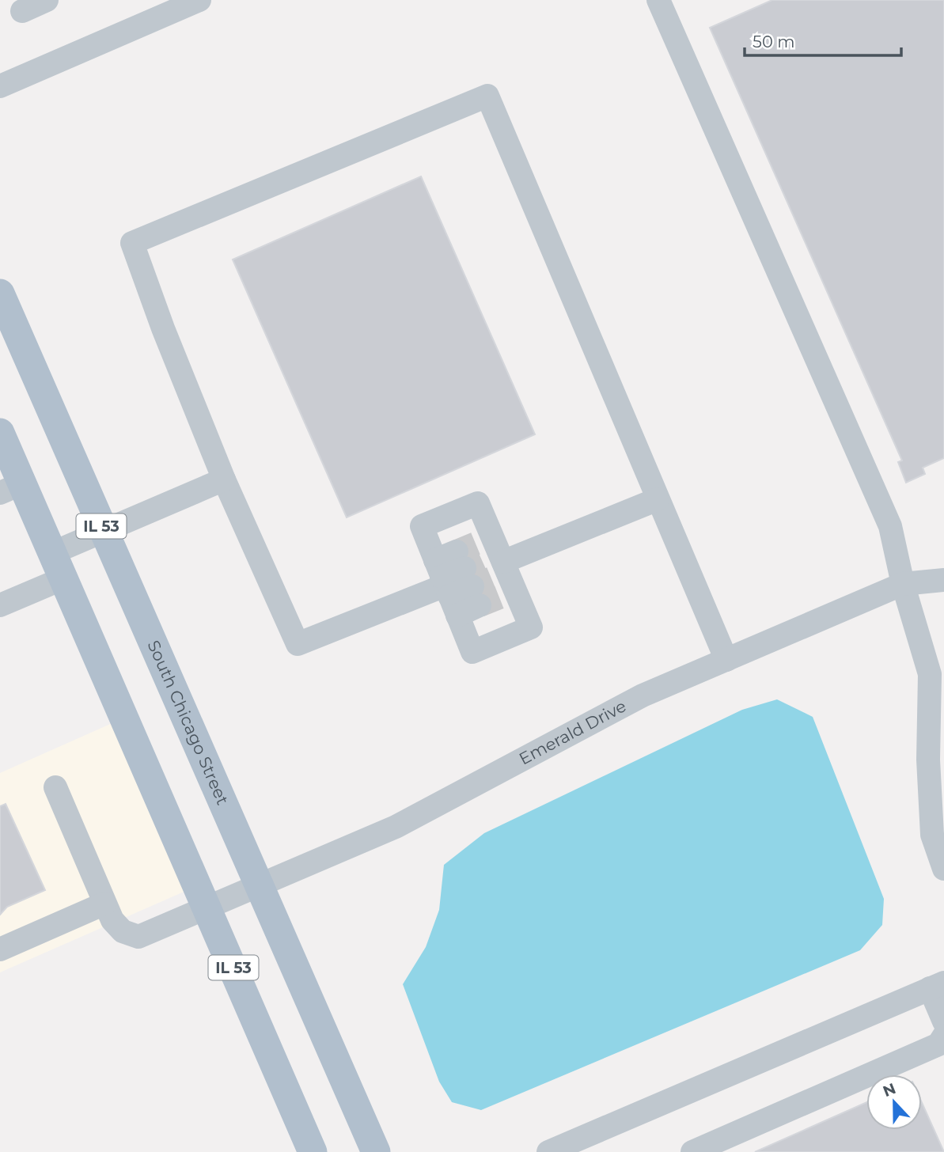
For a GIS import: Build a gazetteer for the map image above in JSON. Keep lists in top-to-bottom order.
{
  "streets": {
    "main road": ["IL 53", "South Chicago Street"],
    "street": ["Emerald Drive"]
  },
  "crossings": [
    ["IL 53", "Emerald Drive"],
    ["South Chicago Street", "Emerald Drive"]
  ],
  "scale_bar": "50 m",
  "north": "top"
}
